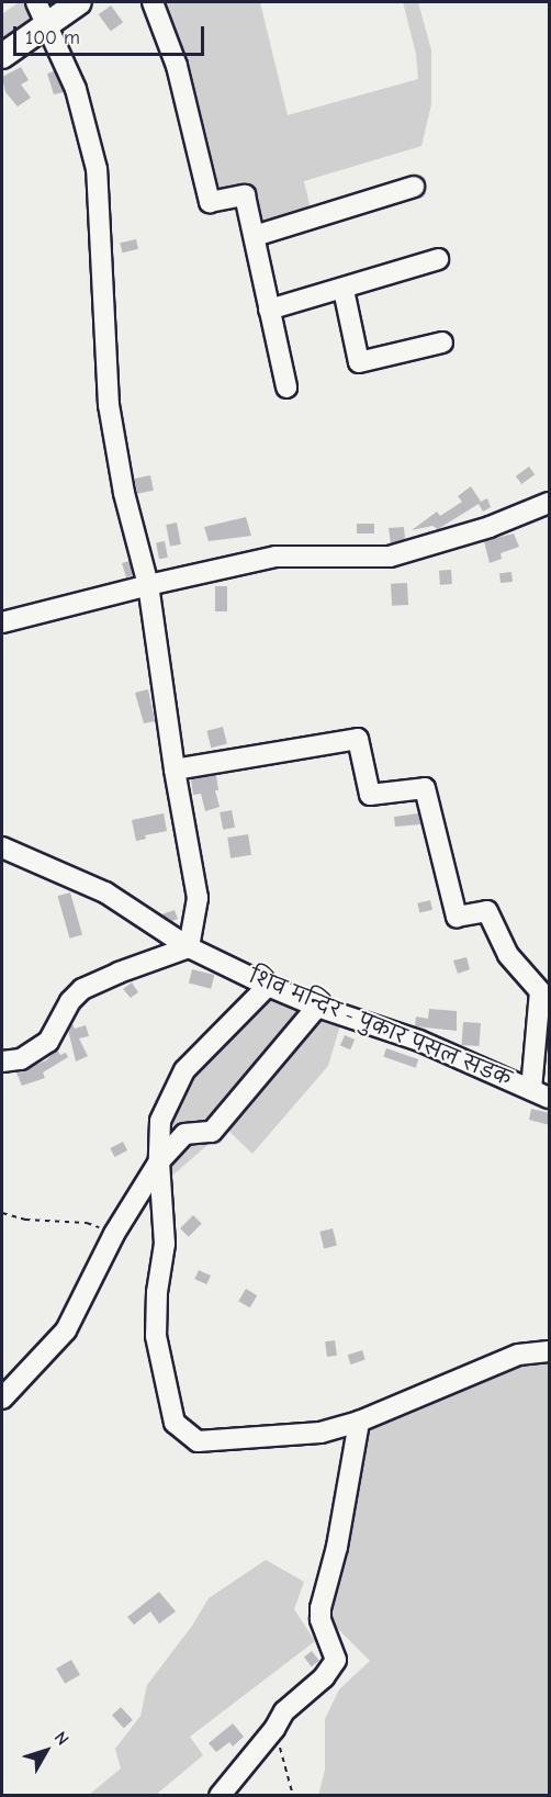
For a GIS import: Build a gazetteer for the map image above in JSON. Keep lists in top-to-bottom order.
{
  "streets": {
    "street": ["शिव मन्दिर - पुकार पसल सडक"]
  },
  "scale_bar": "100 m",
  "north": "top right"
}
